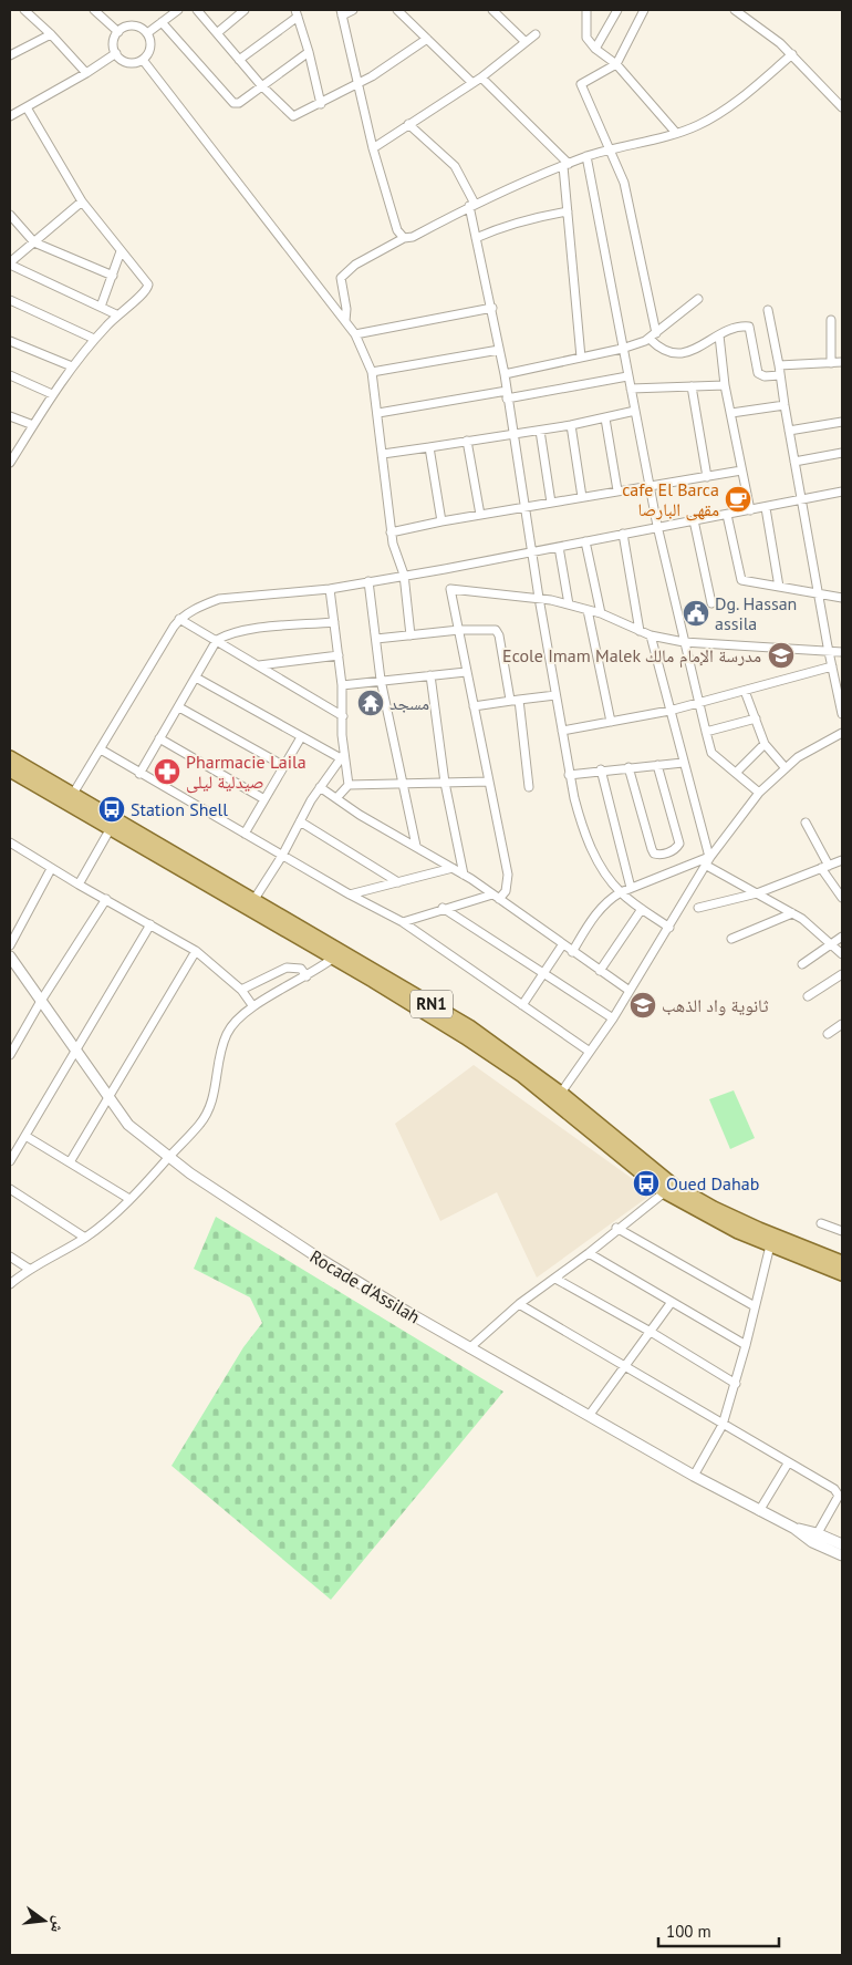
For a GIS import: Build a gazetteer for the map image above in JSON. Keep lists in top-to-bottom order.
{
  "streets": {
    "main road": ["RN1"],
    "street": ["Rocade d'Assilah"]
  },
  "places": {
    "cafe": ["cafe El Barca مقهى البارصا"],
    "public building": ["Dg. Hassan assila"],
    "school or university": ["Ecole Imam Malek مدرسة الإمام مالك", "ثانوية واد الذهب"],
    "temple": ["مسجد"],
    "pharmacy": ["Pharmacie Laila صيدلية ليلى"],
    "bus stop": ["Station Shell", "Oued Dahab"]
  },
  "scale_bar": "100 m",
  "north": "right"
}
